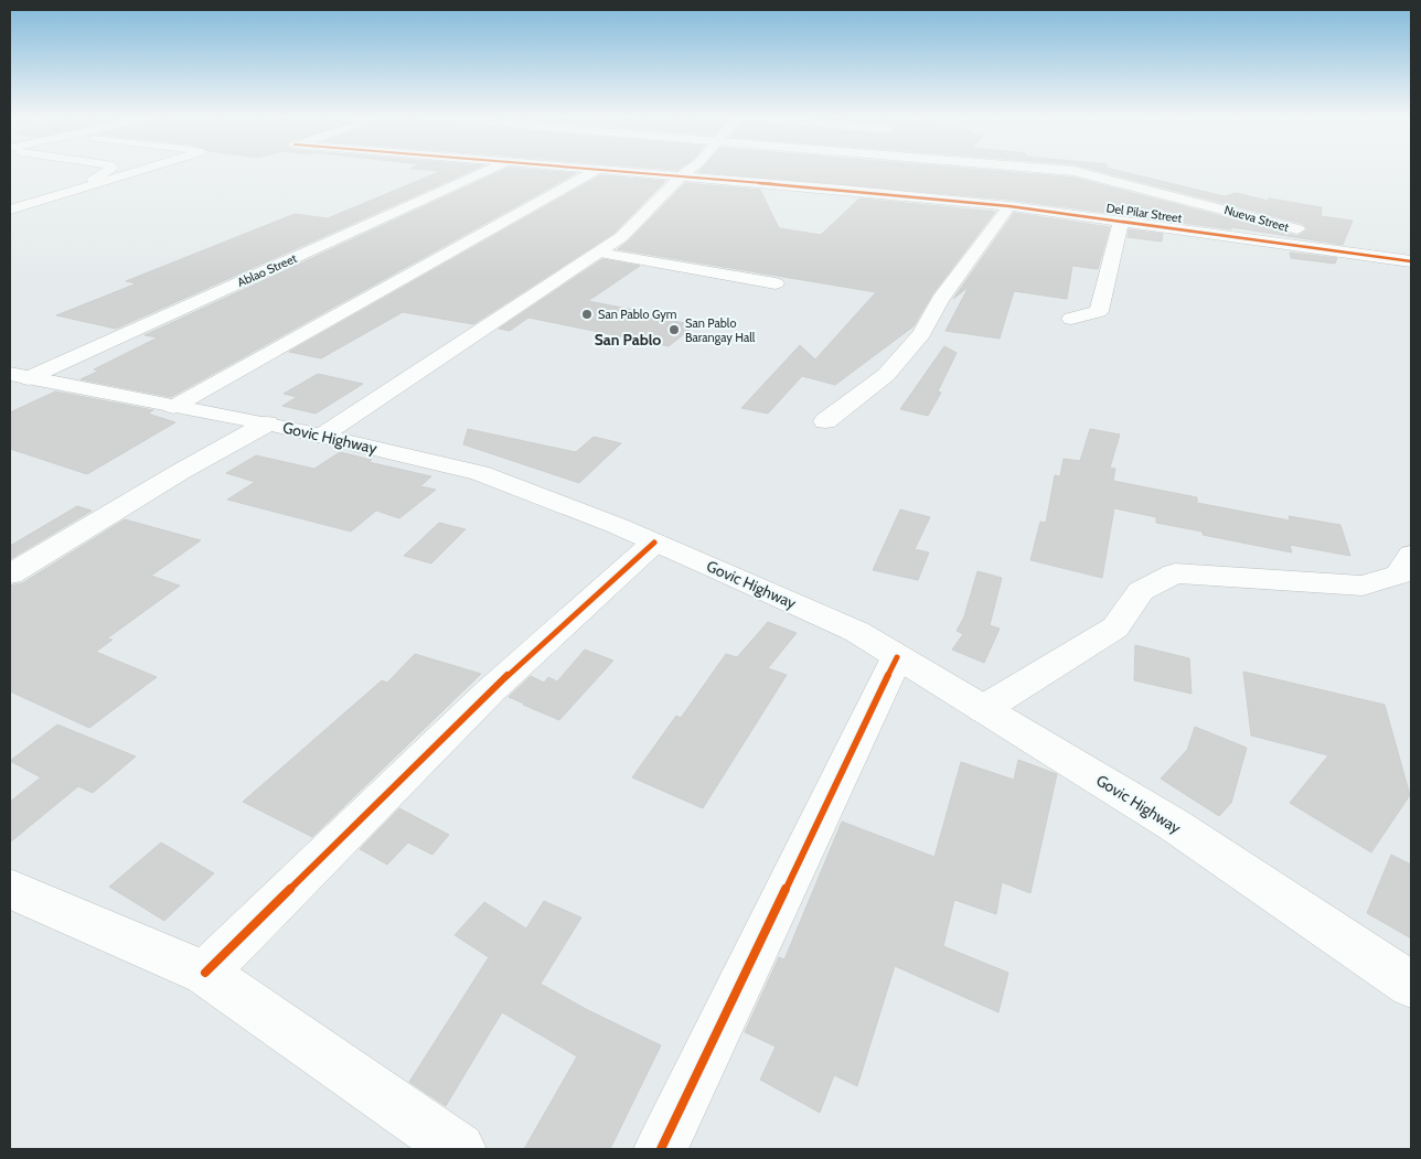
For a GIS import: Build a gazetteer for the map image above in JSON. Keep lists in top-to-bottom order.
{
  "streets": {
    "street": [
      "Del Pilar Street",
      "Nueva Street",
      "Ablao Street",
      "Govic Highway"
    ]
  },
  "crossings": [
    ["Del Pilar Street", "Nueva Street"],
    ["Ablao Street", "Govic Highway"]
  ],
  "districts": ["San Pablo"],
  "places": ["San Pablo Gym", "San Pablo Barangay Hall"]
}
